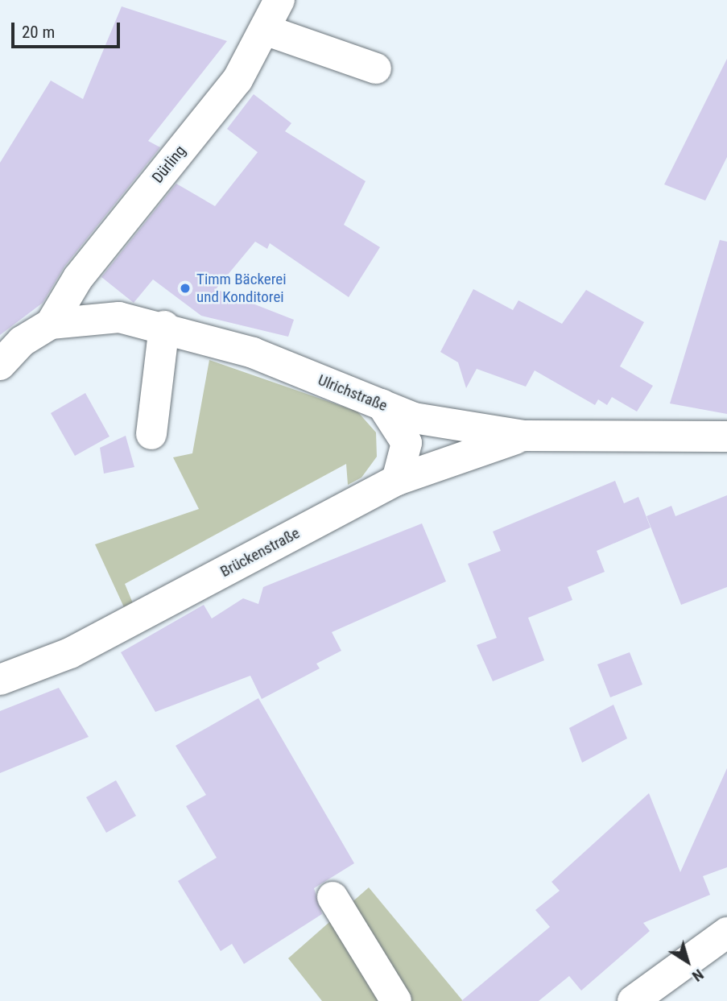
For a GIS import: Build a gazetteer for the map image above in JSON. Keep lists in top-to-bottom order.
{
  "streets": {
    "street": ["Dürling", "Ulrichstraße", "Brückenstraße"]
  },
  "crossings": [
    ["Dürling", "Ulrichstraße"],
    ["Ulrichstraße", "Brückenstraße"]
  ],
  "places": ["Timm Bäckerei und Konditorei"],
  "scale_bar": "20 m",
  "north": "bottom right"
}
